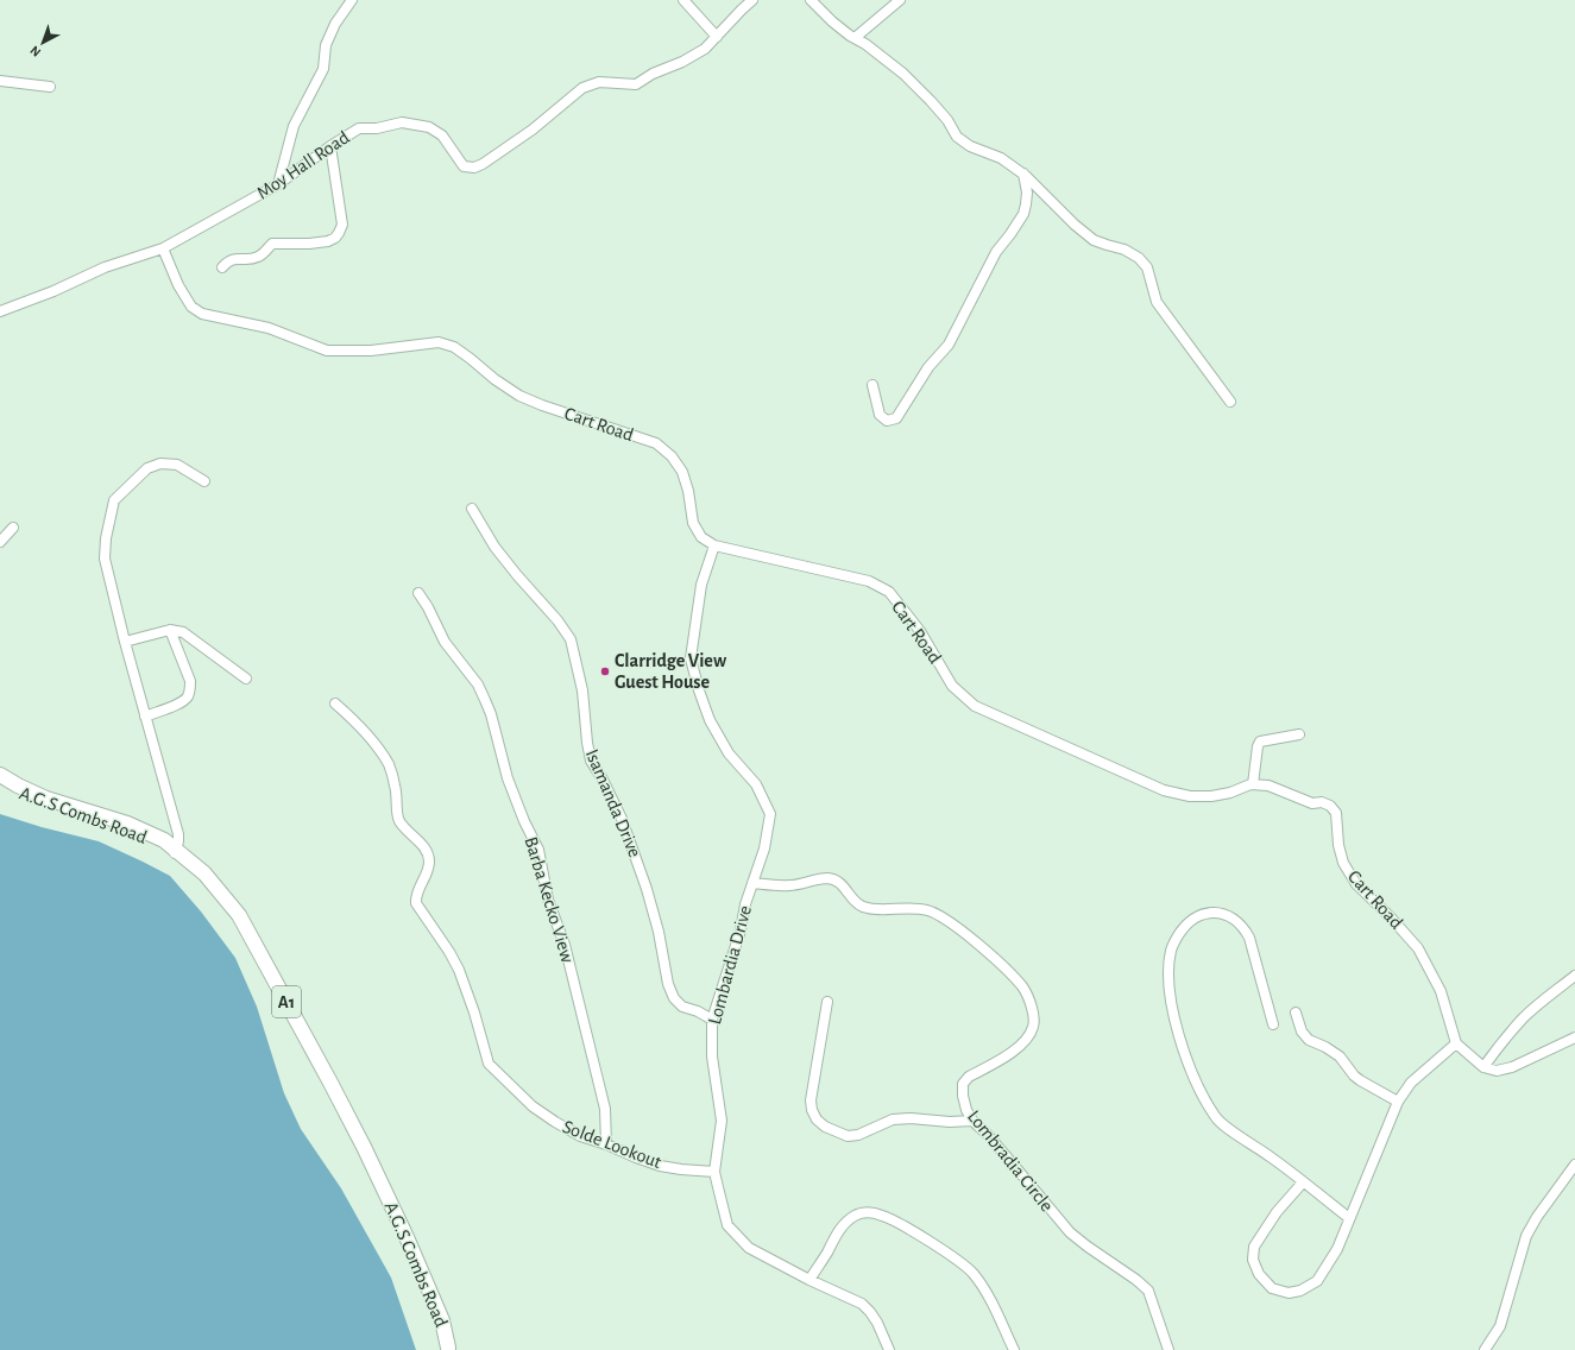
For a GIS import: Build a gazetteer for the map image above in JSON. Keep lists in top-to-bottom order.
{
  "streets": {
    "main road": ["A.G.S Combs Road", "A1"],
    "street": [
      "Moy Hall Road",
      "Cart Road",
      "Isamanda Drive",
      "Barba Kecko View",
      "Lombardia Drive",
      "Solde Lookout",
      "Lombradia Circle"
    ]
  },
  "crossings": [
    ["Moy Hall Road", "Cart Road"],
    ["Cart Road", "Lombardia Drive"],
    ["Isamanda Drive", "Lombardia Drive"],
    ["Barba Kecko View", "Solde Lookout"],
    ["Lombardia Drive", "Solde Lookout"],
    ["Lombardia Drive", "Lombradia Circle"]
  ],
  "places": ["Clarridge View Guest House"],
  "north": "bottom left"
}
